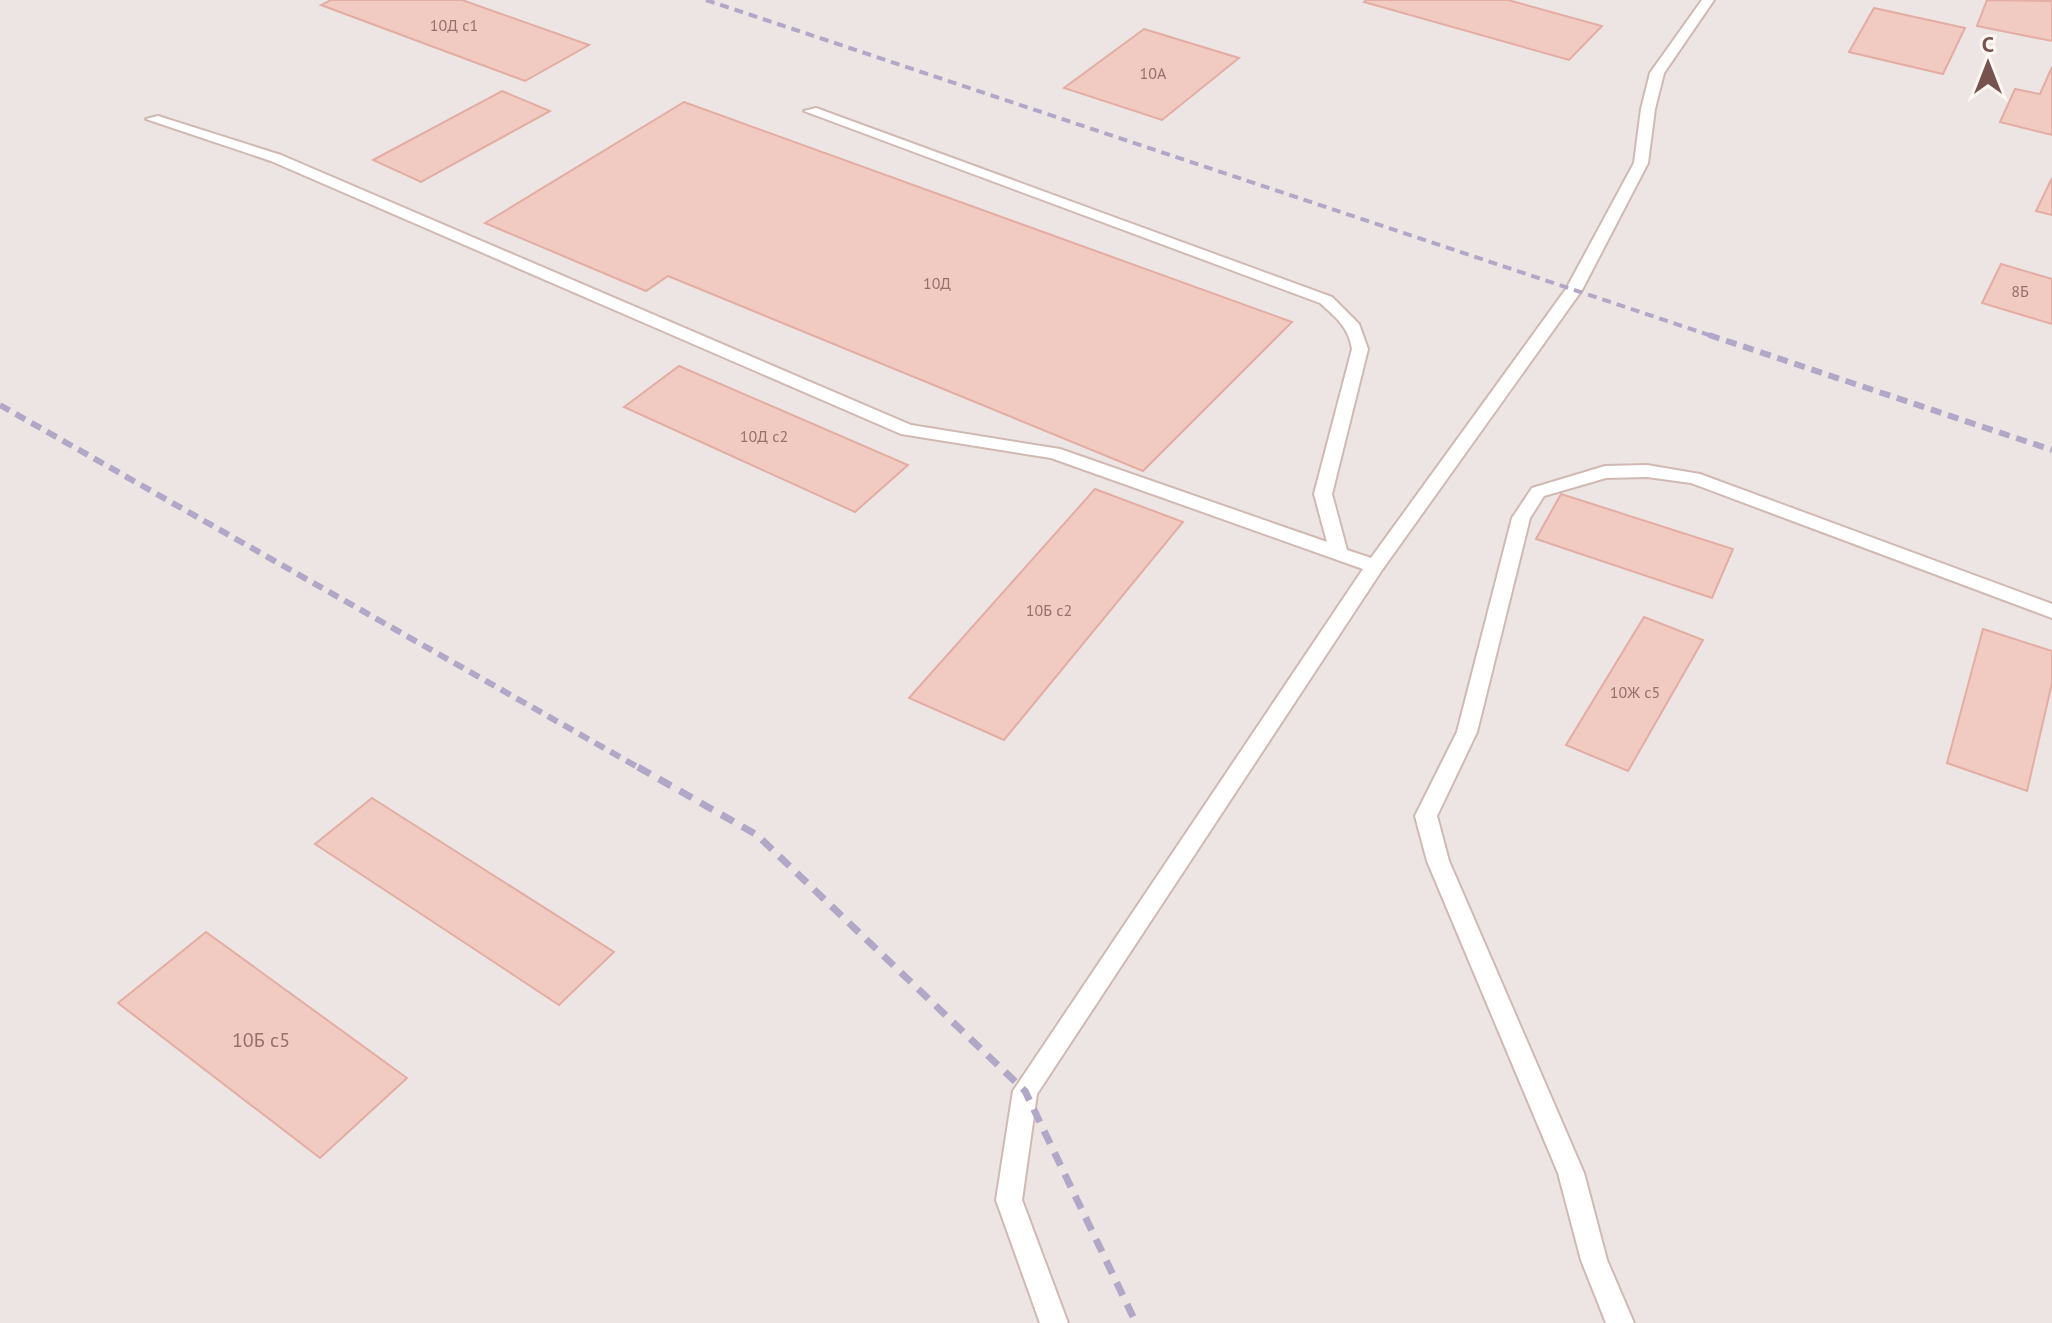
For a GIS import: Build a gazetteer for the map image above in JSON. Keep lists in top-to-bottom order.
{
  "house_numbers": [
    "10Д с1",
    "10А",
    "10Д",
    "8Б",
    "10Д с2",
    "10Б с2",
    "10Ж с5",
    "10Б с5"
  ],
  "north": "top"
}
